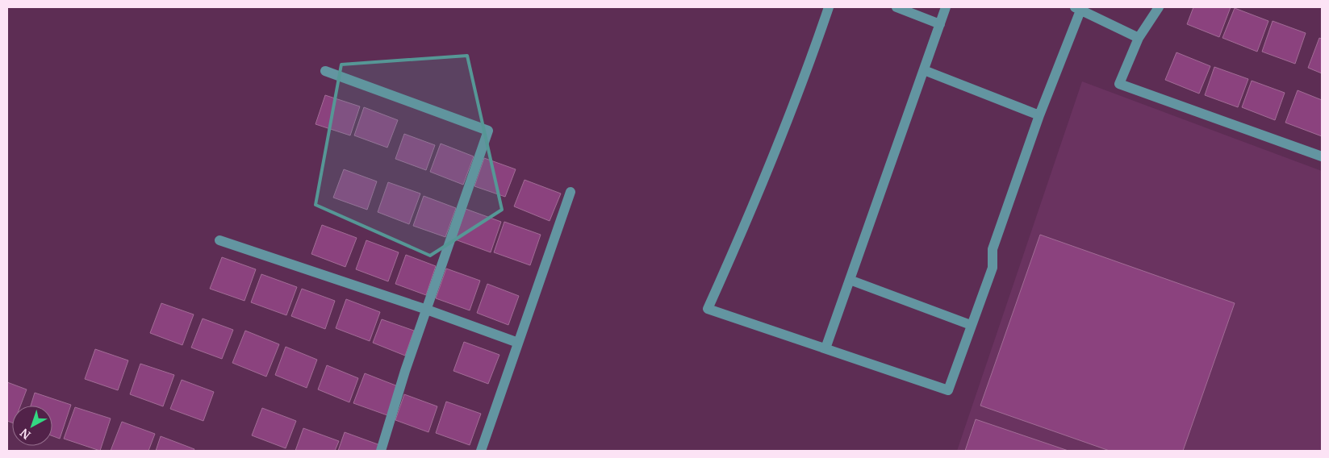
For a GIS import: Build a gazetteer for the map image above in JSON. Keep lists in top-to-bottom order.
{
  "north": "bottom left"
}
